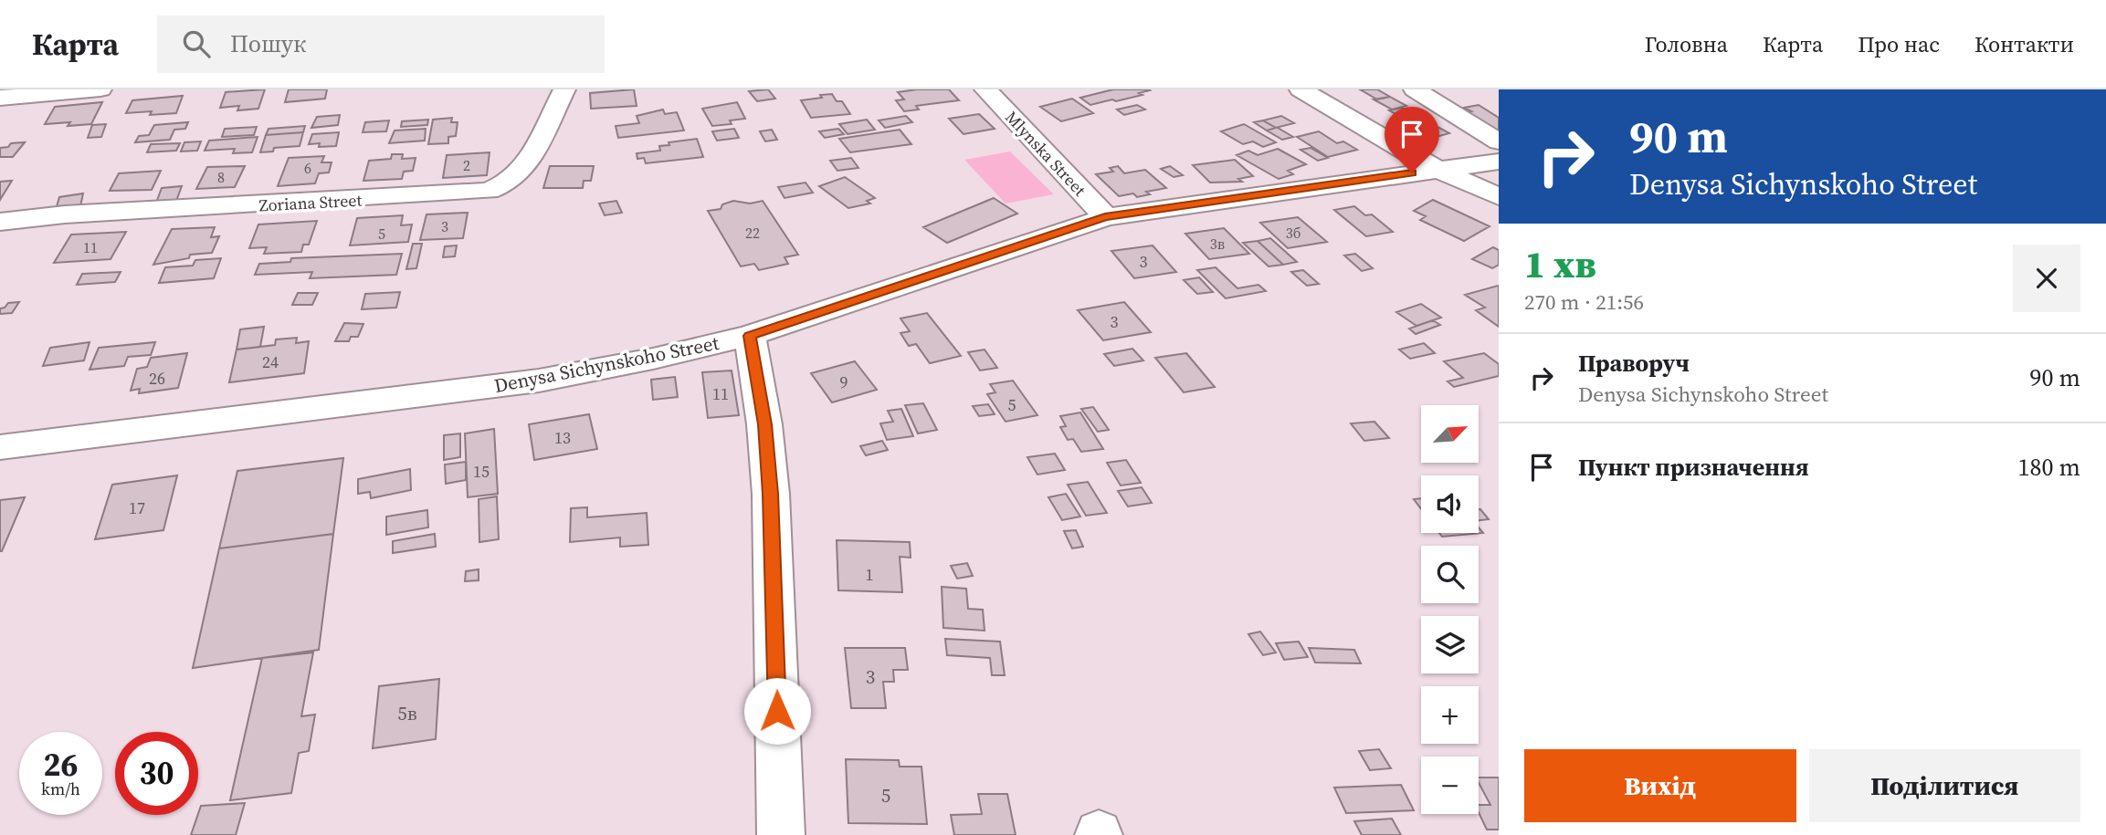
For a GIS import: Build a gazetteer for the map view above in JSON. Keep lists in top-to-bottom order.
{
  "streets": {
    "street": ["Mlynska Street", "Zoriana Street", "Denysa Sichynskoho Street"]
  },
  "crossings": [
    ["Mlynska Street", "Denysa Sichynskoho Street"]
  ],
  "house_numbers": [
    "2",
    "6",
    "8",
    "3",
    "22",
    "3б",
    "5",
    "3в",
    "11",
    "3",
    "3",
    "24",
    "26",
    "9",
    "11",
    "5",
    "13",
    "15",
    "17",
    "1",
    "3",
    "5в",
    "5"
  ],
  "north": "top right",
  "page": {
    "header": "Карта",
    "search": "Пошук",
    "nav": [
      "Головна",
      "Карта",
      "Про нас",
      "Контакти"
    ],
    "turn": ["90 m", "Denysa Sichynskoho Street"],
    "heading": ["1 хв", "270 m · 21:56"],
    "list": [
      {
        "name": "Праворуч",
        "note": "Denysa Sichynskoho Street",
        "value": "90 m"
      },
      {
        "name": "Пункт призначення",
        "value": "180 m"
      }
    ],
    "map_buttons": ["+", "−"],
    "speed": "26 km/h",
    "limit": "30",
    "buttons": ["Вихід", "Поділитися"]
  }
}
